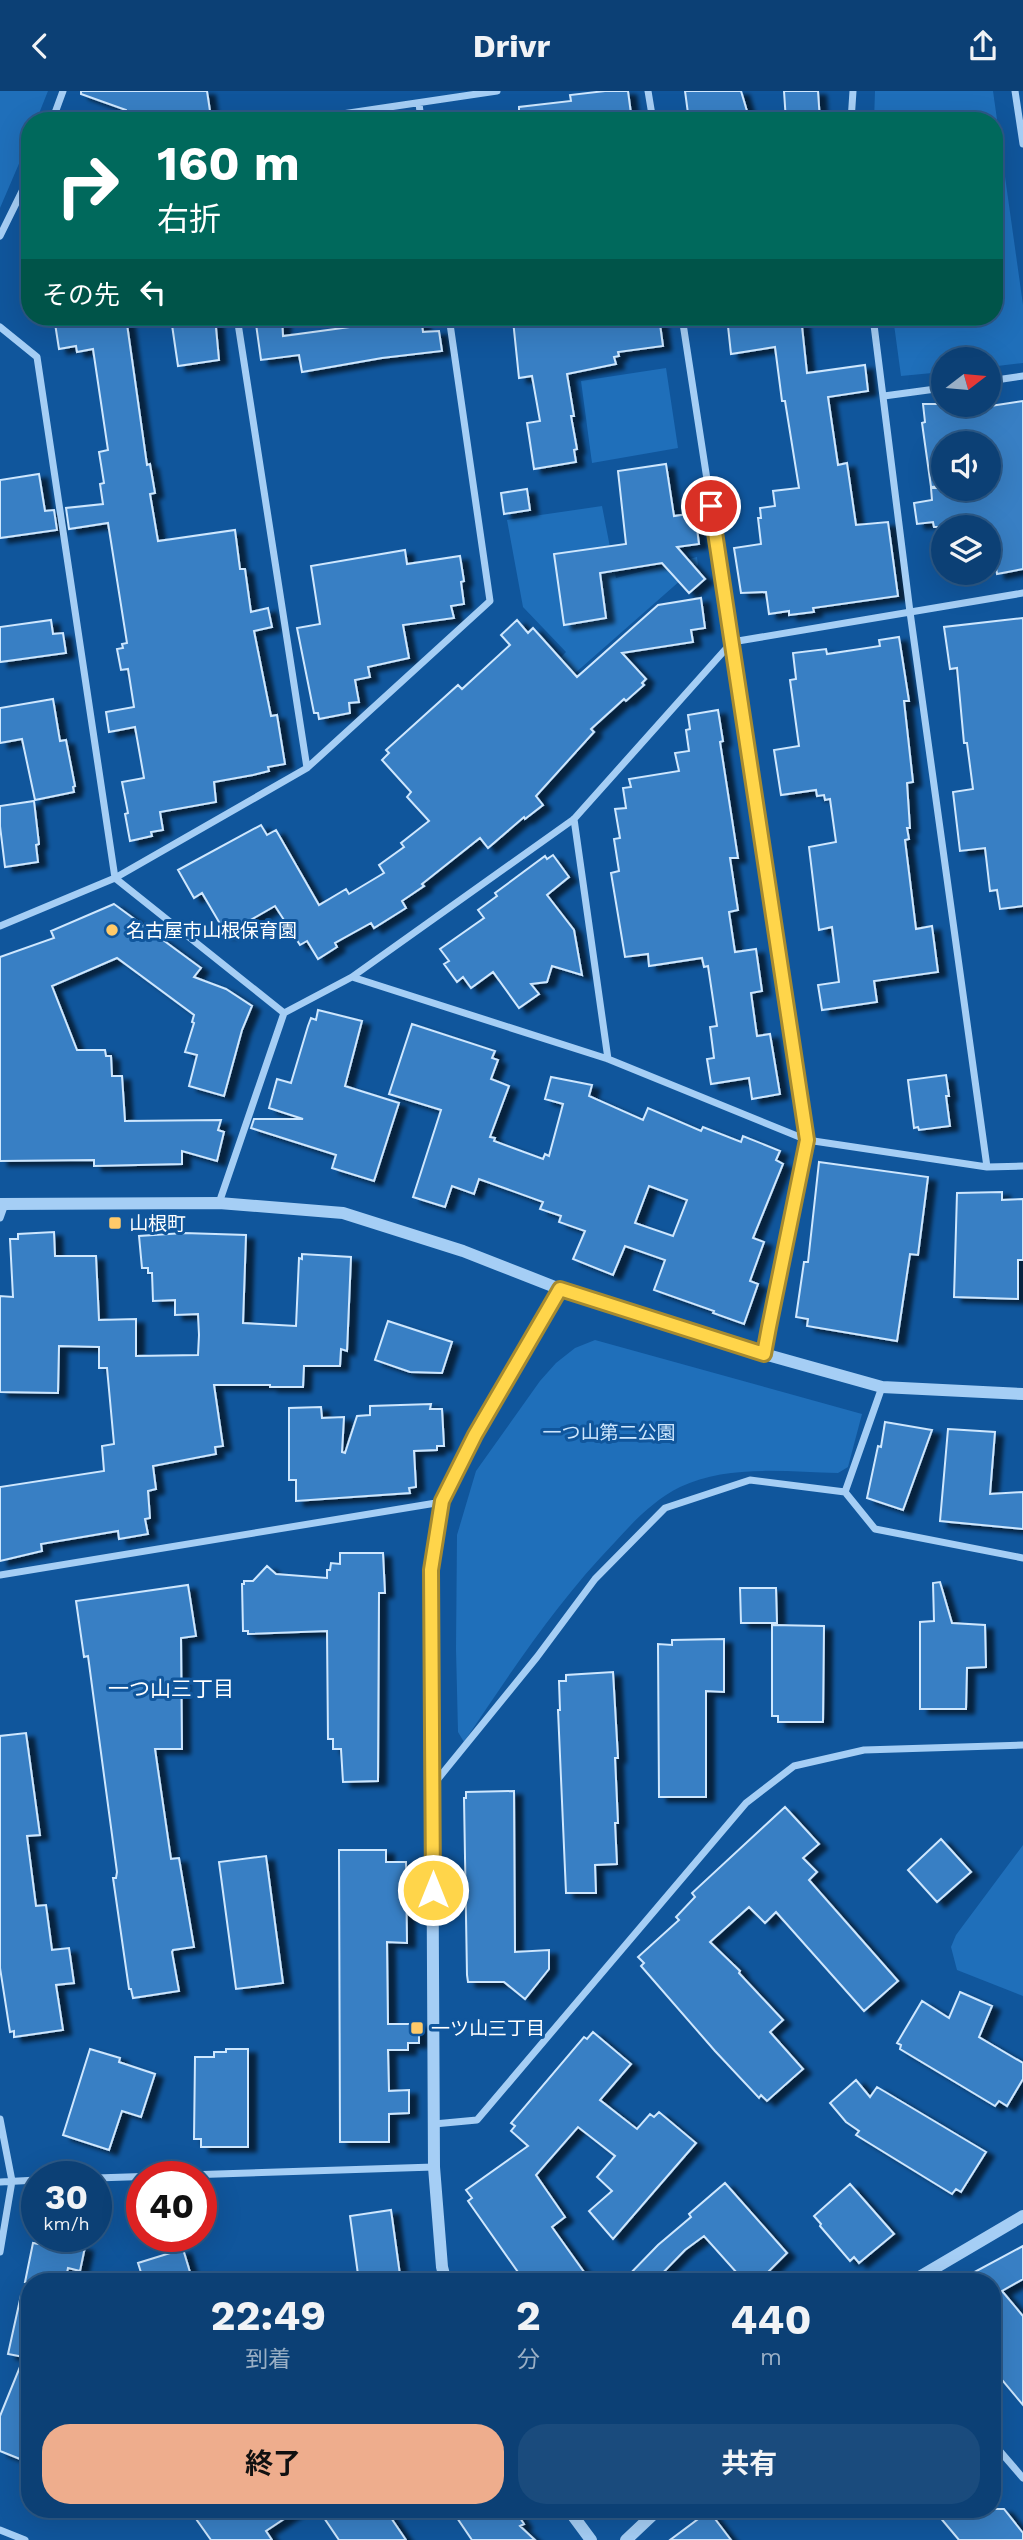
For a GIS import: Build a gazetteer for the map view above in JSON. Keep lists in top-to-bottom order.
{
  "districts": ["一つ山三丁目"],
  "parks": ["一つ山第二公園"],
  "places": {
    "other": ["名古屋市山根保育園"],
    "transit": ["山根町", "一ツ山三丁目"]
  },
  "north": "right",
  "page": {
    "header": "Drivr",
    "turn": ["160 m", "右折"],
    "then": "その先",
    "speed": "30 km/h",
    "limit": "40",
    "eta": [
      "22:49",
      "到着",
      "2",
      "分",
      "440",
      "m"
    ],
    "buttons": ["終了", "共有"]
  }
}
